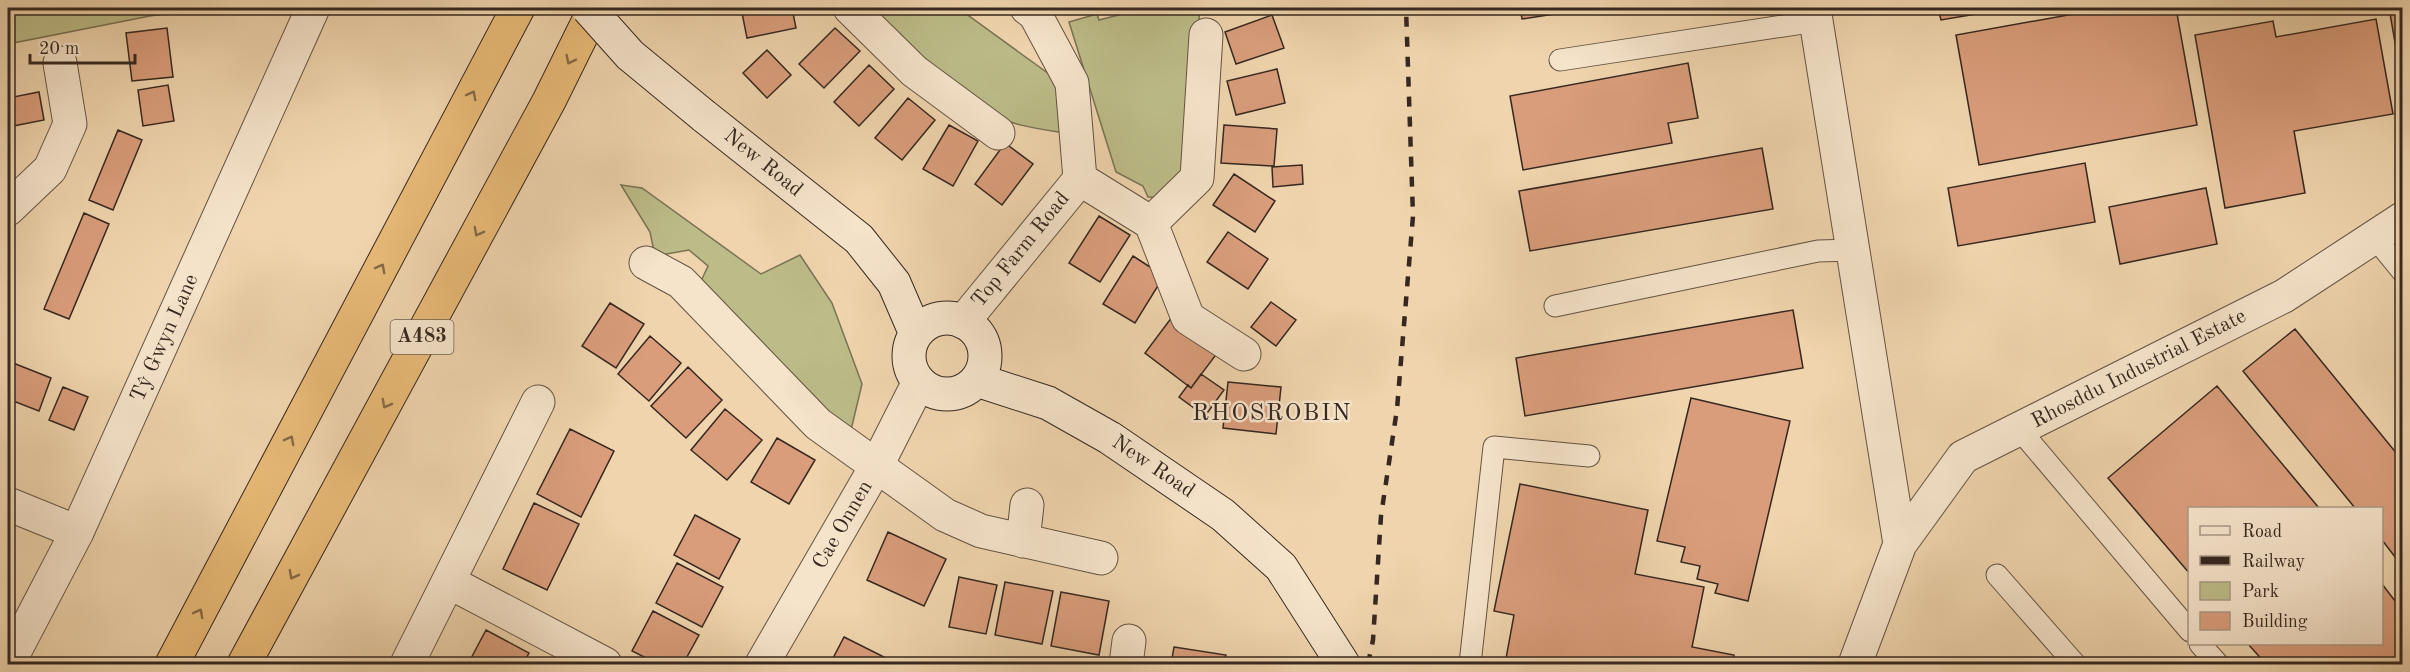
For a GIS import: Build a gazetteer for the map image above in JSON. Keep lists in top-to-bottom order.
{
  "streets": {
    "highway": ["A483"],
    "street": [
      "New Road",
      "Top Farm Road",
      "Tŷ Gwyn Lane",
      "Rhosddu Industrial Estate",
      "Cae Onnen"
    ]
  },
  "crossings": [
    ["New Road", "Top Farm Road"],
    ["New Road", "Cae Onnen"],
    ["Top Farm Road", "Cae Onnen"]
  ],
  "districts": ["RHOSROBIN"],
  "legend": [
    "Road",
    "Railway",
    "Park",
    "Building"
  ],
  "scale_bar": "20 m"
}
